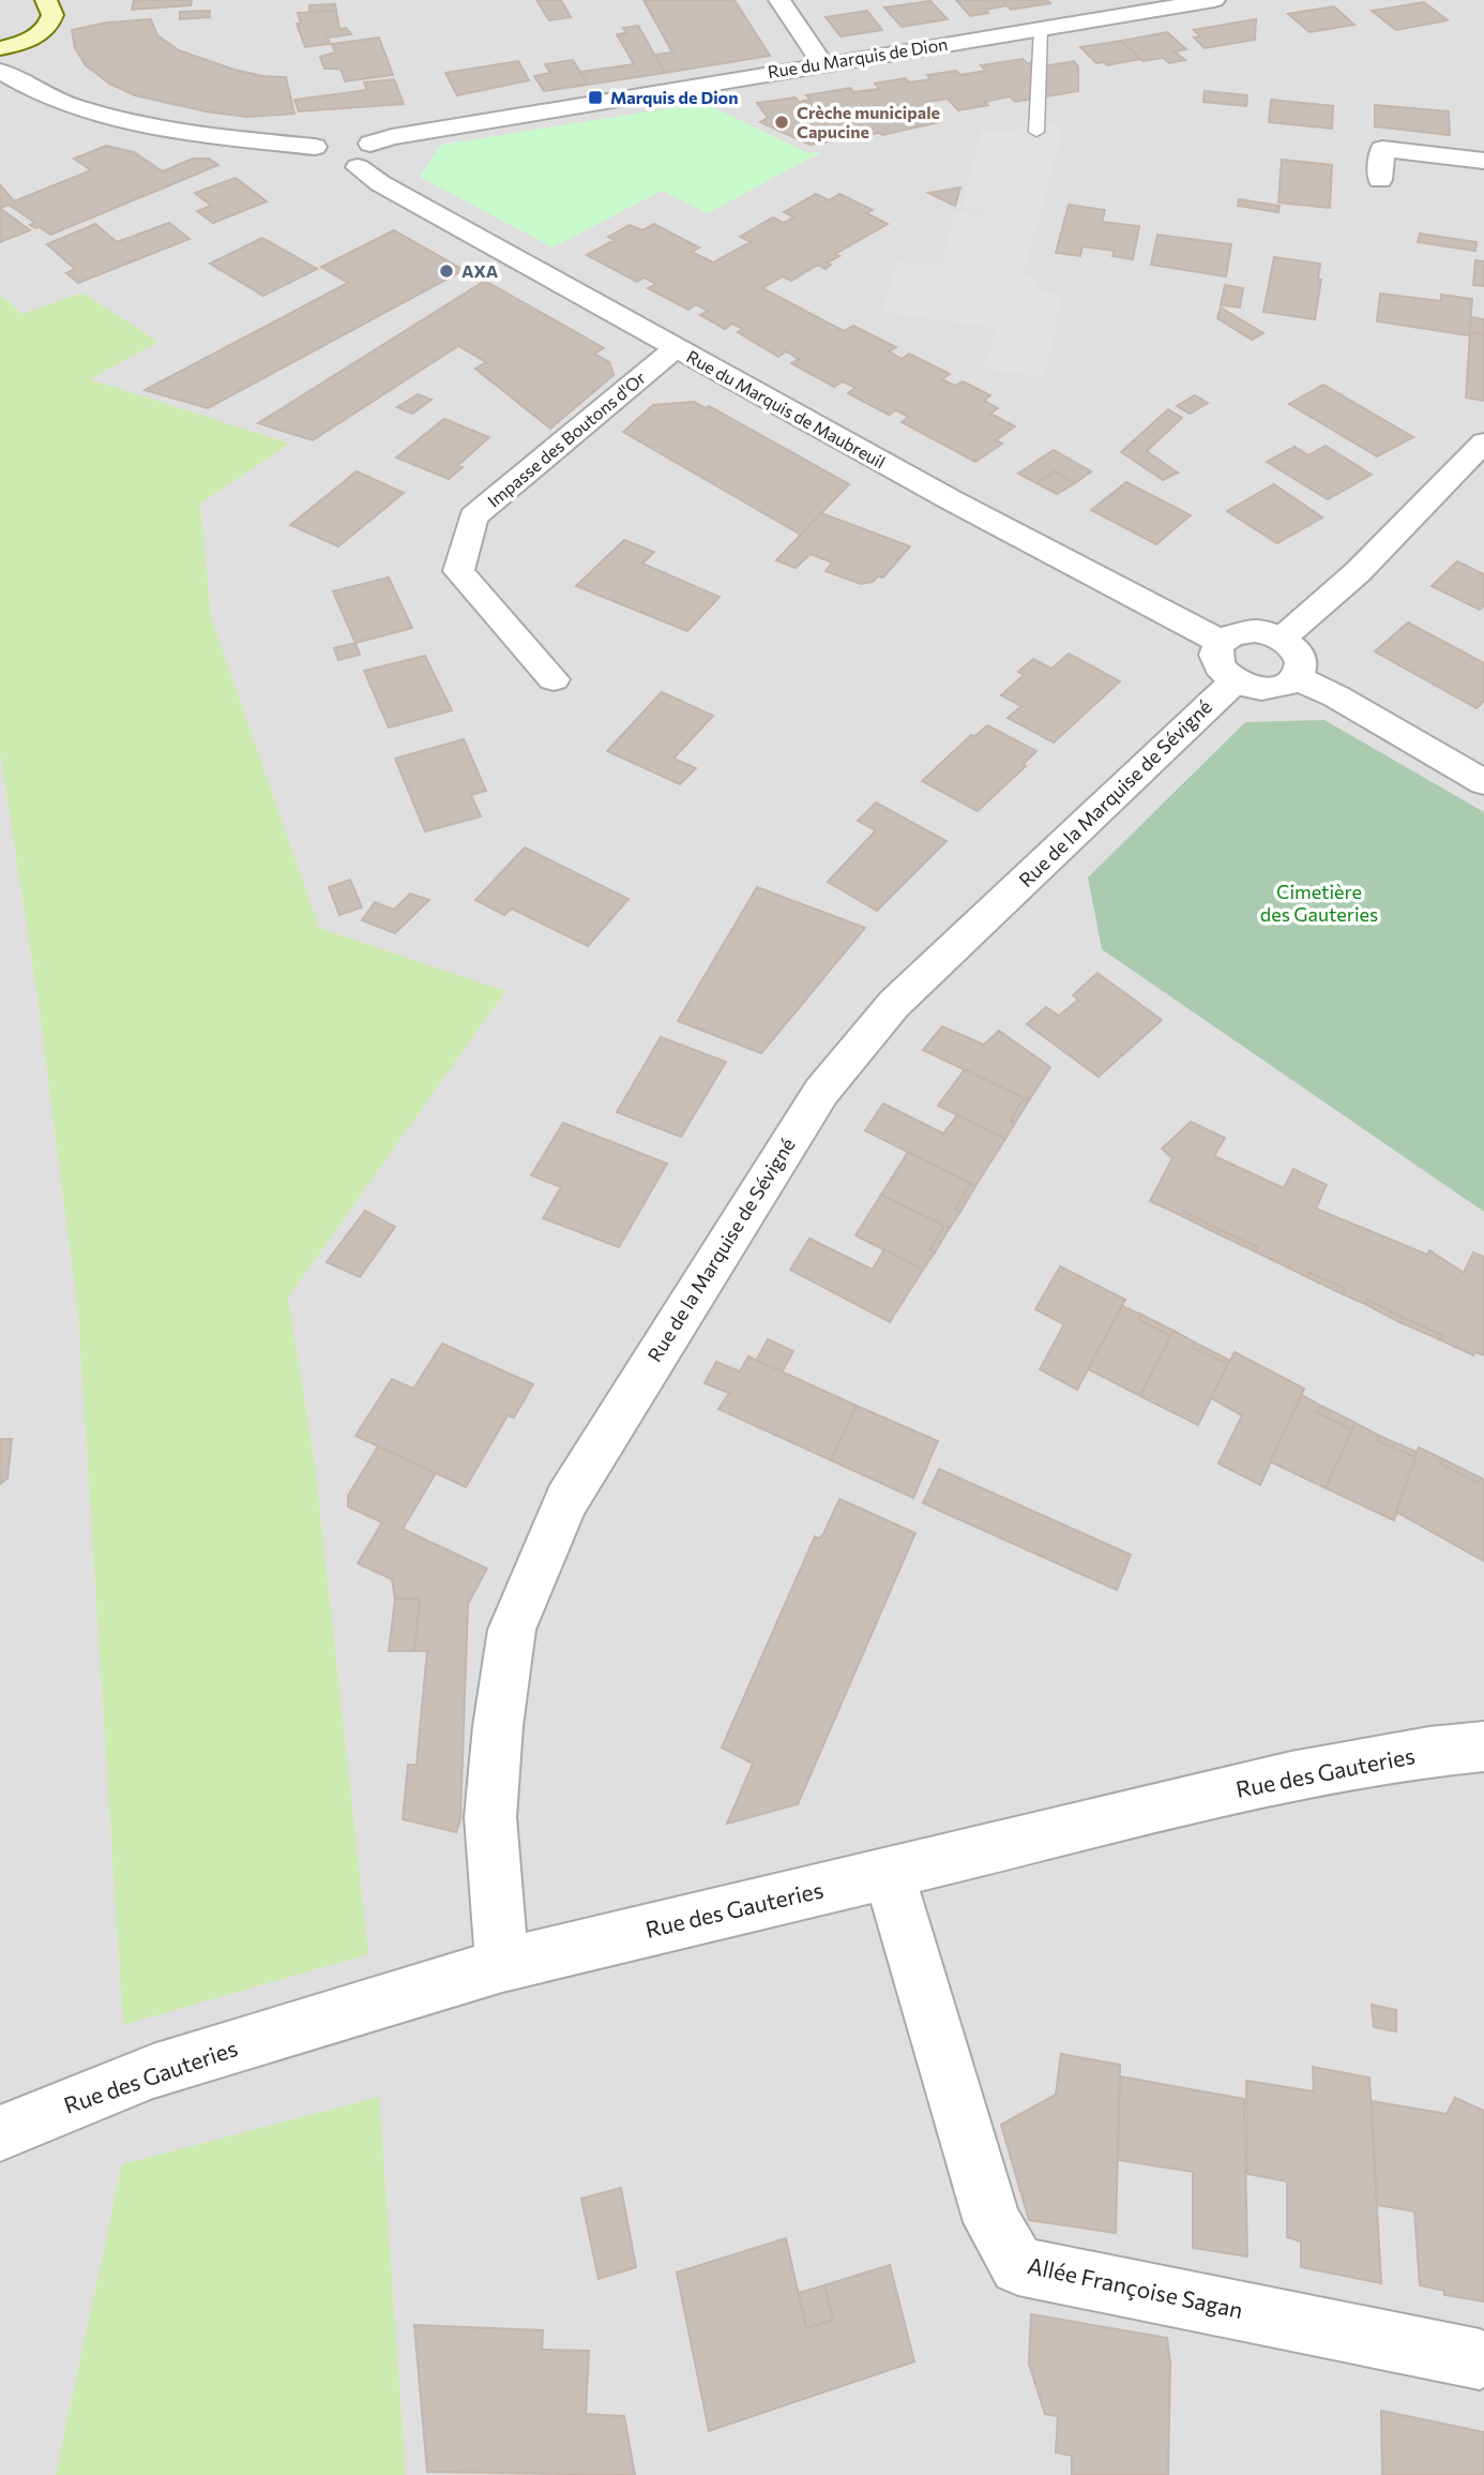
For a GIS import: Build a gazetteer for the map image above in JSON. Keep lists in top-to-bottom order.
{
  "streets": {
    "street": [
      "Rue du Marquis de Dion",
      "Rue du Marquis de Maubreuil",
      "Impasse des Boutons d'Or",
      "Rue de la Marquise de Sévigné",
      "Rue des Gauteries",
      "Allée Françoise Sagan"
    ]
  },
  "crossings": [
    ["Rue du Marquis de Maubreuil", "Impasse des Boutons d'Or"],
    ["Rue du Marquis de Maubreuil", "Rue de la Marquise de Sévigné"],
    ["Rue de la Marquise de Sévigné", "Rue des Gauteries"],
    ["Rue des Gauteries", "Allée Françoise Sagan"]
  ],
  "parks": ["Cimetière des Gauteries"],
  "places": {
    "transit": ["Marquis de Dion"],
    "other": ["Crèche municipale Capucine", "AXA"]
  }
}
